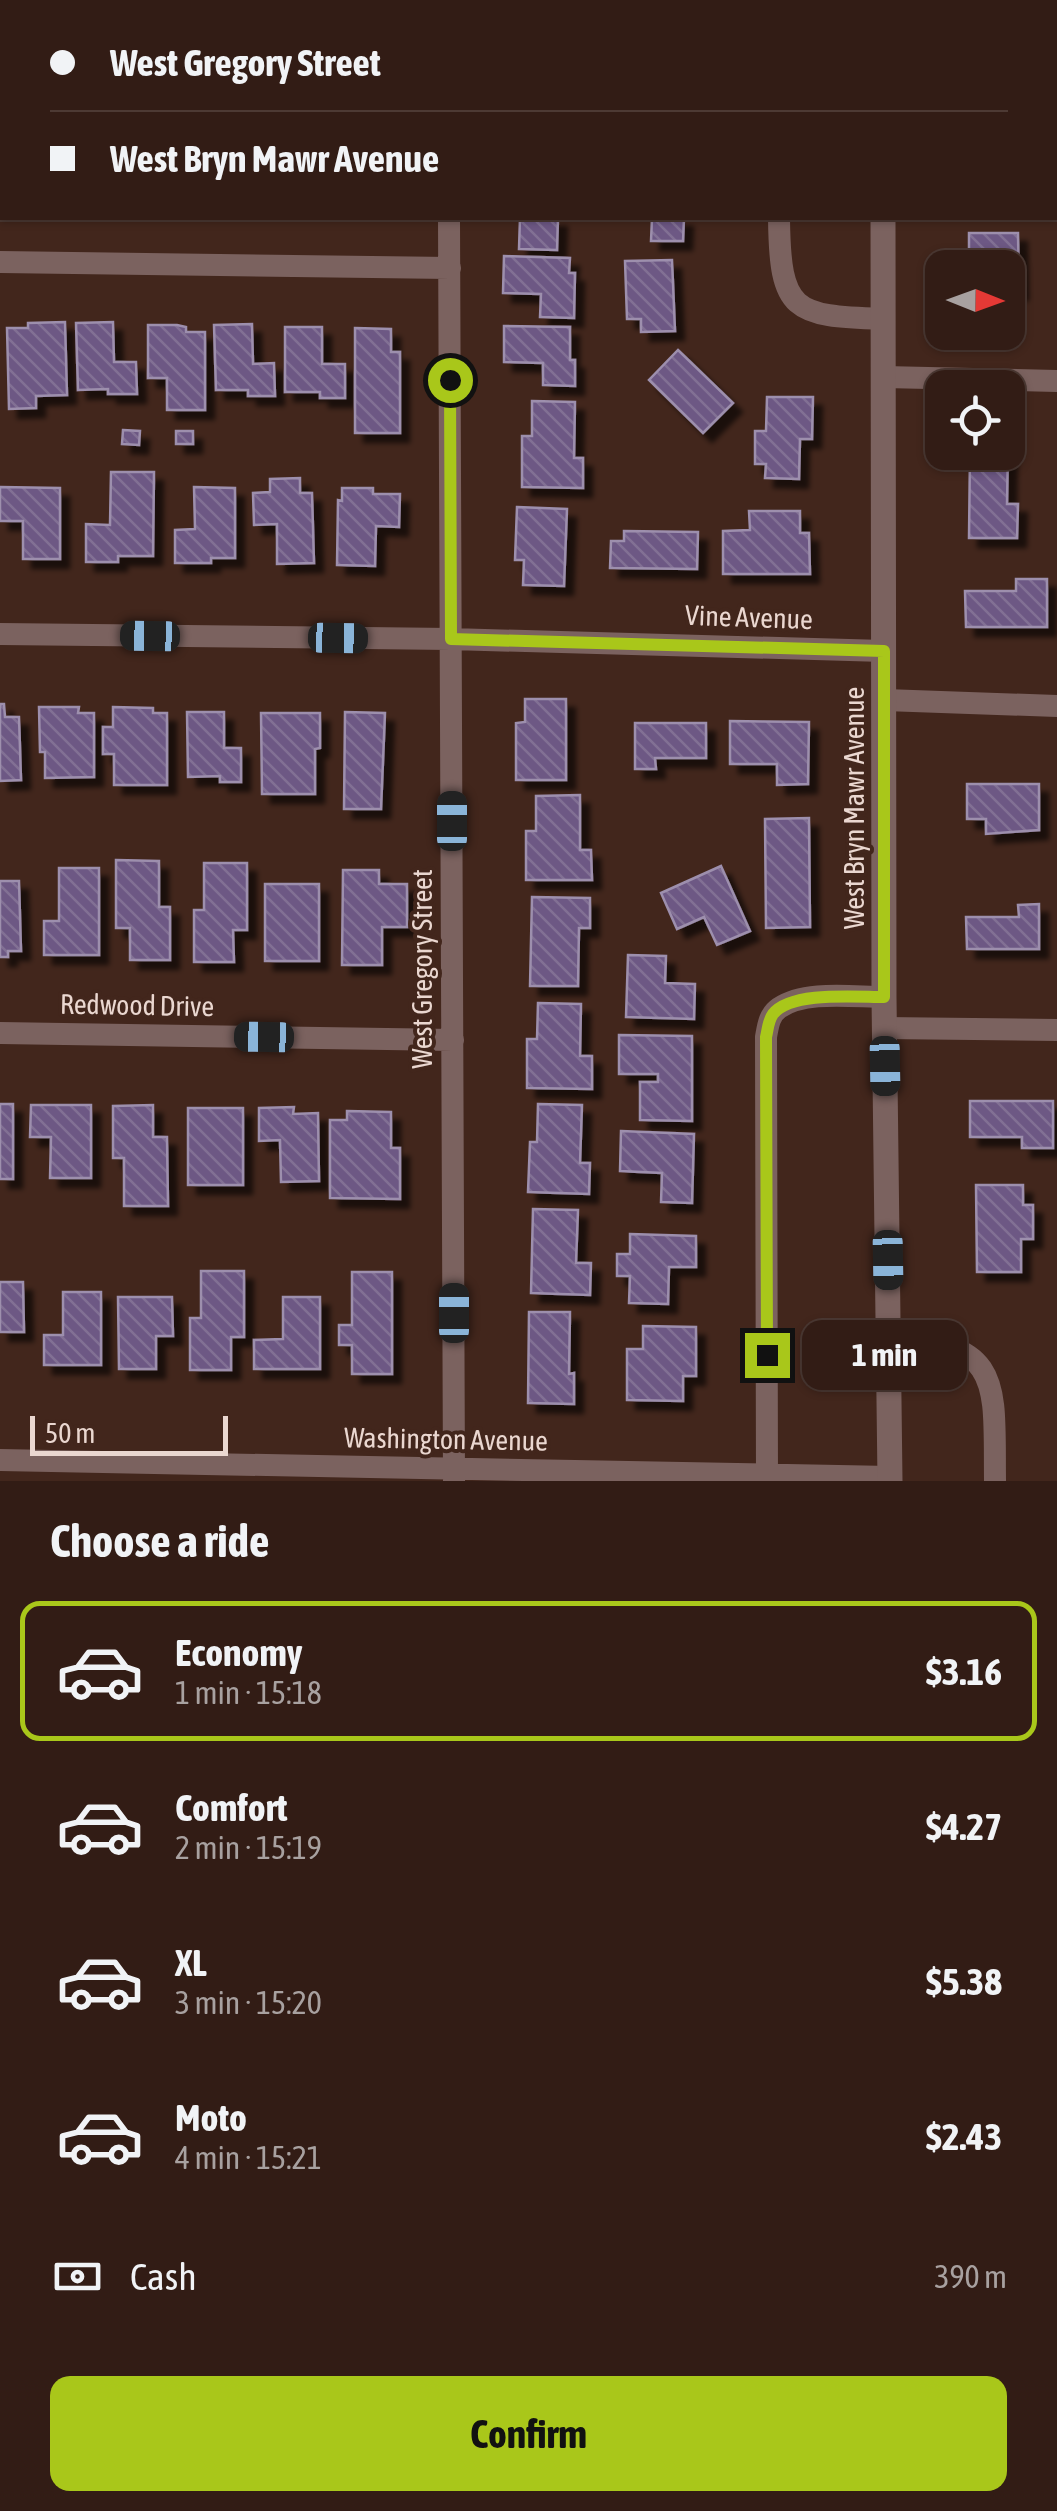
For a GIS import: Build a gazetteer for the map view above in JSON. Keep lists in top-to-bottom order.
{
  "streets": {
    "street": [
      "Vine Avenue",
      "West Bryn Mawr Avenue",
      "West Gregory Street",
      "Redwood Drive",
      "Washington Avenue"
    ]
  },
  "crossings": [
    ["Vine Avenue", "West Bryn Mawr Avenue"],
    ["Vine Avenue", "West Gregory Street"],
    ["West Bryn Mawr Avenue", "Washington Avenue"],
    ["West Gregory Street", "Redwood Drive"],
    ["West Gregory Street", "Washington Avenue"]
  ],
  "scale_bar": "50 m",
  "north": "right",
  "page": {
    "banner": ["West Gregory Street", "West Bryn Mawr Avenue"],
    "bubble": "1 min",
    "scale": "50 m",
    "heading": "Choose a ride",
    "list": [
      {
        "name": "Economy",
        "note": "1 min · 15:18",
        "value": "$3.16"
      },
      {
        "name": "Comfort",
        "note": "2 min · 15:19",
        "value": "$4.27"
      },
      {
        "name": "XL",
        "note": "3 min · 15:20",
        "value": "$5.38"
      },
      {
        "name": "Moto",
        "note": "4 min · 15:21",
        "value": "$2.43"
      }
    ],
    "pay": ["Cash", "390 m"],
    "buttons": "Confirm"
  }
}
